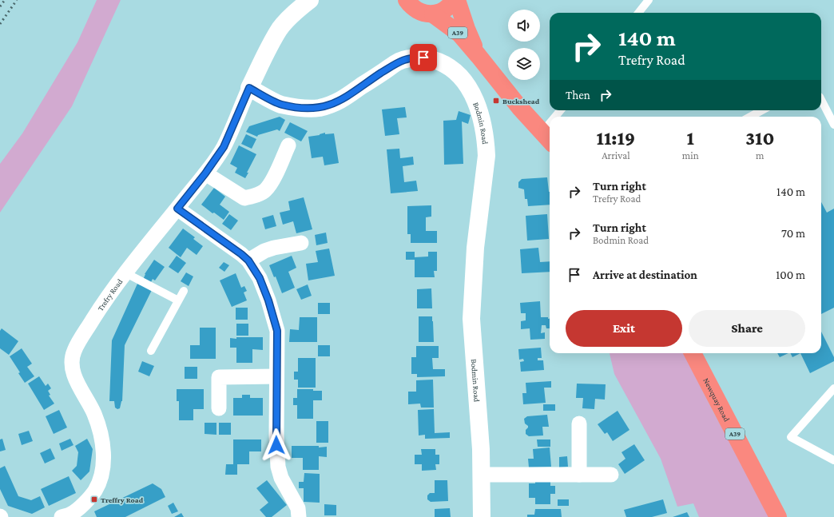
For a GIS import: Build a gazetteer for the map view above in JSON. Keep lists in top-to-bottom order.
{
  "streets": {
    "highway": ["A39", "Newquay Road"],
    "street": ["Bodmin Road", "Trefry Road"]
  },
  "crossings": [
    ["Bodmin Road", "Trefry Road"]
  ],
  "places": {
    "transit": ["Buckshead", "Treffry Road"]
  },
  "page": {
    "turn": ["140 m", "Trefry Road"],
    "then": "Then",
    "eta": [
      "11:19",
      "Arrival",
      "1",
      "min",
      "310",
      "m"
    ],
    "list": [
      {
        "name": "Turn right",
        "note": "Trefry Road",
        "value": "140 m"
      },
      {
        "name": "Turn right",
        "note": "Bodmin Road",
        "value": "70 m"
      },
      {
        "name": "Arrive at destination",
        "value": "100 m"
      }
    ],
    "buttons": ["Exit", "Share"]
  }
}
